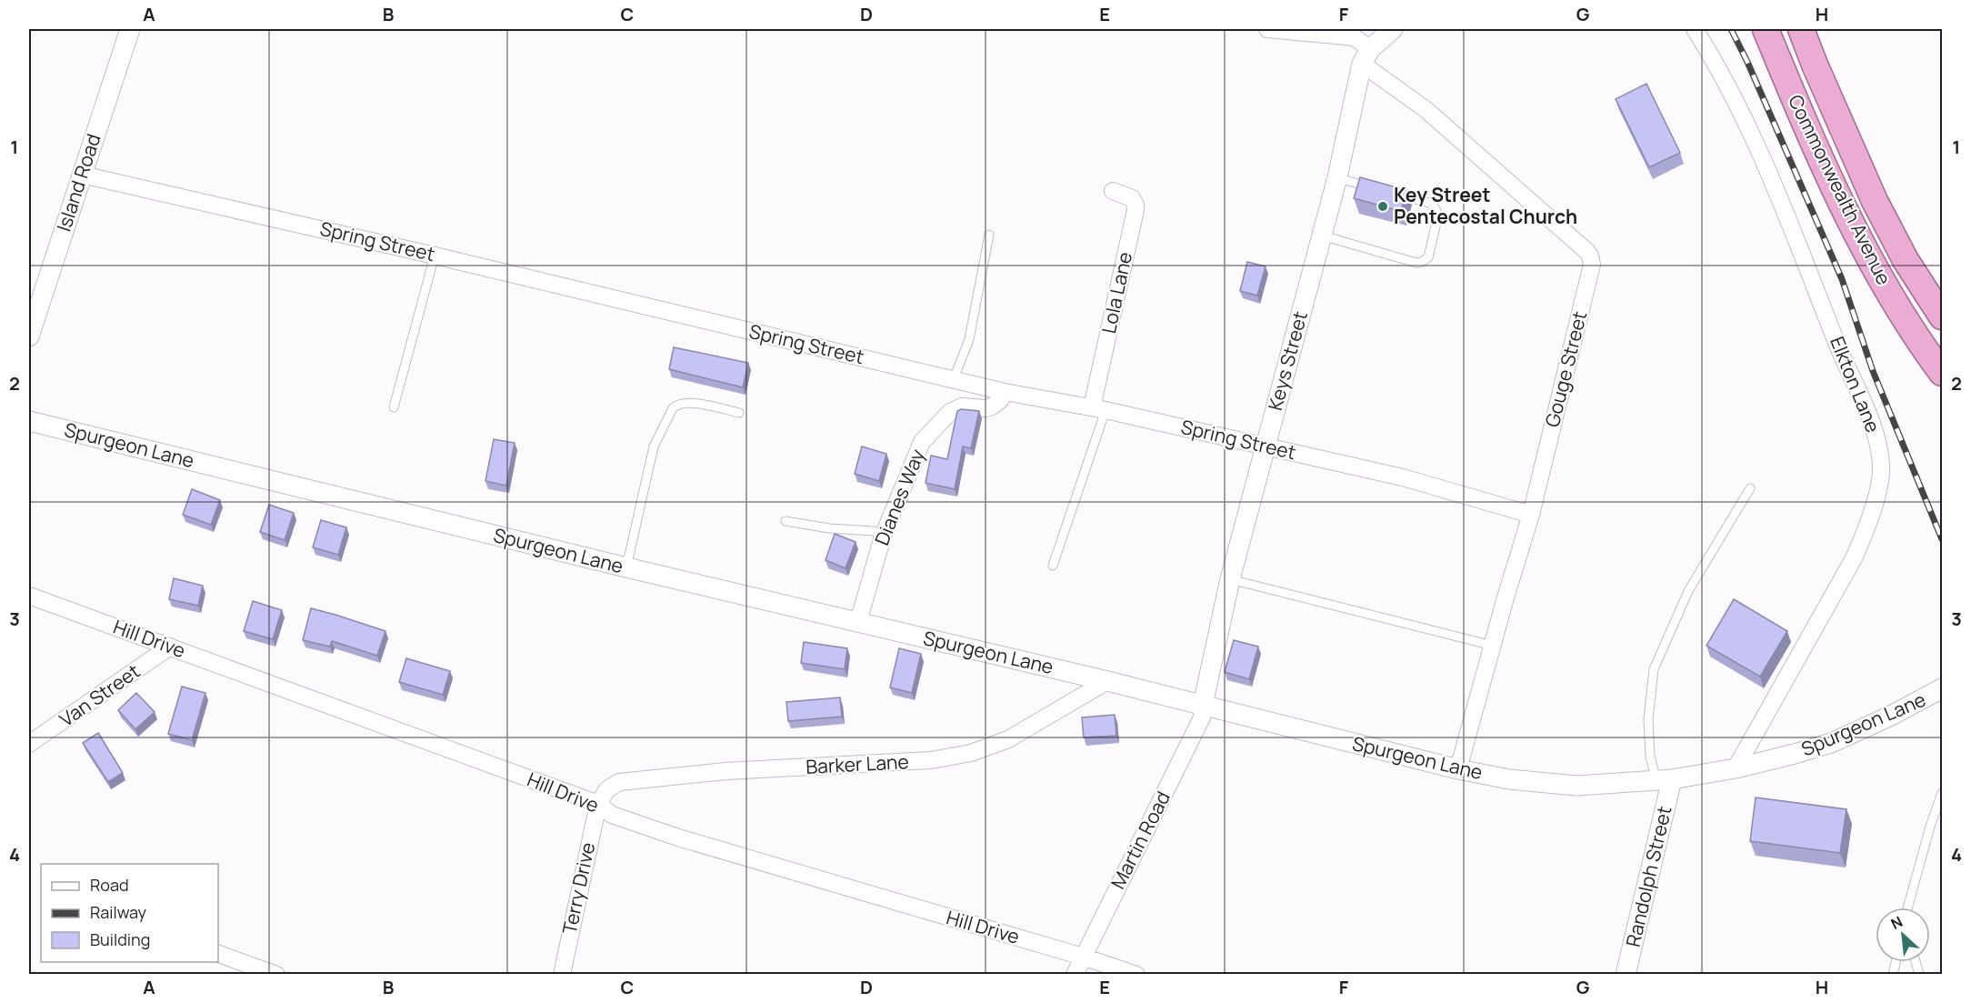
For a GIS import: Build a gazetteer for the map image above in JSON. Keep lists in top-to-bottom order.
{
  "streets": {
    "highway": ["Commonwealth Avenue"],
    "street": [
      "Island Road",
      "Spring Street",
      "Lola Lane",
      "Keys Street",
      "Gouge Street",
      "Elkton Lane",
      "Spurgeon Lane",
      "Dianes Way",
      "Hill Drive",
      "Van Street",
      "Barker Lane",
      "Martin Road",
      "Randolph Street",
      "Terry Drive"
    ]
  },
  "crossings": [
    ["Island Road", "Spring Street"],
    ["Spring Street", "Lola Lane"],
    ["Spring Street", "Keys Street"],
    ["Spring Street", "Gouge Street"],
    ["Spring Street", "Dianes Way"],
    ["Keys Street", "Gouge Street"],
    ["Keys Street", "Spurgeon Lane"],
    ["Keys Street", "Martin Road"],
    ["Gouge Street", "Spurgeon Lane"],
    ["Elkton Lane", "Spurgeon Lane"],
    ["Spurgeon Lane", "Dianes Way"],
    ["Spurgeon Lane", "Barker Lane"],
    ["Spurgeon Lane", "Martin Road"],
    ["Spurgeon Lane", "Randolph Street"],
    ["Hill Drive", "Van Street"],
    ["Hill Drive", "Barker Lane"],
    ["Hill Drive", "Martin Road"],
    ["Hill Drive", "Terry Drive"],
    ["Barker Lane", "Terry Drive"]
  ],
  "places": ["Key Street Pentecostal Church"],
  "legend": ["Road", "Railway", "Building"],
  "north": "top left",
  "grid": {
    "columns": [
      "A",
      "B",
      "C",
      "D",
      "E",
      "F",
      "G",
      "H"
    ],
    "rows": [
      "1",
      "2",
      "3",
      "4"
    ]
  }
}
